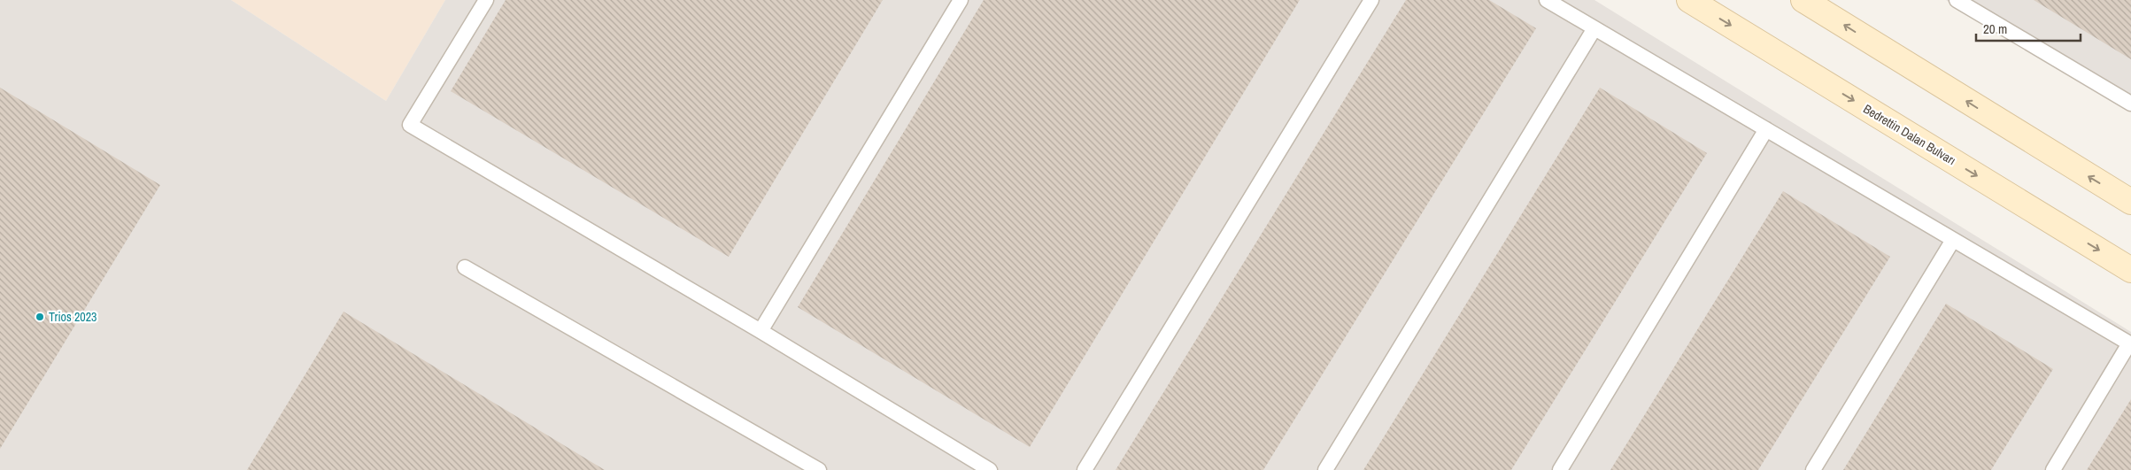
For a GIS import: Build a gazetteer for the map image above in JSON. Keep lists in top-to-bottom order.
{
  "streets": {
    "main road": ["Bedrettin Dalan Bulvarı"]
  },
  "places": ["Trios 2023"],
  "scale_bar": "20 m"
}
